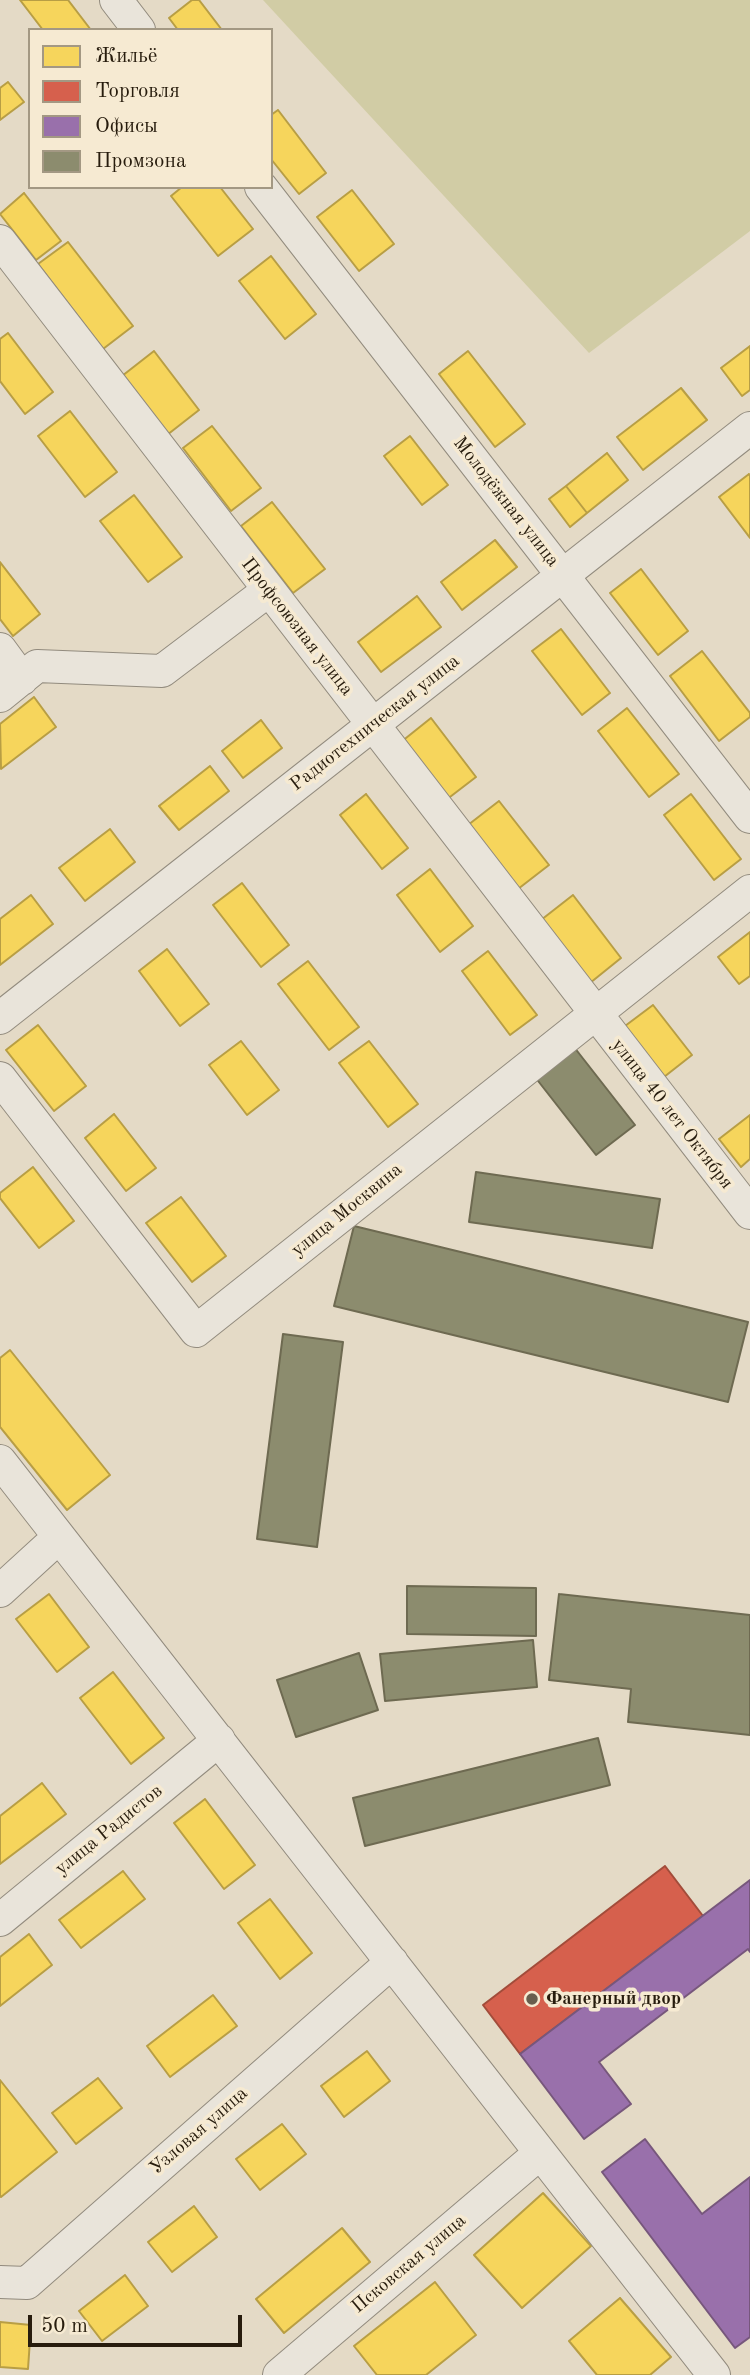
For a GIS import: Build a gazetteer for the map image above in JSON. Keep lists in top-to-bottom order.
{
  "streets": {
    "street": [
      "Молодёжная улица",
      "Профсоюзная улица",
      "Радиотехническая улица",
      "улица 40 лет Октября",
      "улица Москвина",
      "улица Радистов",
      "Узловая улица",
      "Псковская улица"
    ]
  },
  "crossings": [
    ["Молодёжная улица", "Радиотехническая улица"],
    ["Профсоюзная улица", "Радиотехническая улица"],
    ["Профсоюзная улица", "улица 40 лет Октября"],
    ["Профсоюзная улица", "улица Москвина"],
    ["улица 40 лет Октября", "улица Москвина"]
  ],
  "places": ["Фанерный двор"],
  "legend": [
    "Жильё",
    "Торговля",
    "Офисы",
    "Промзона"
  ],
  "scale_bar": "50 m"
}
